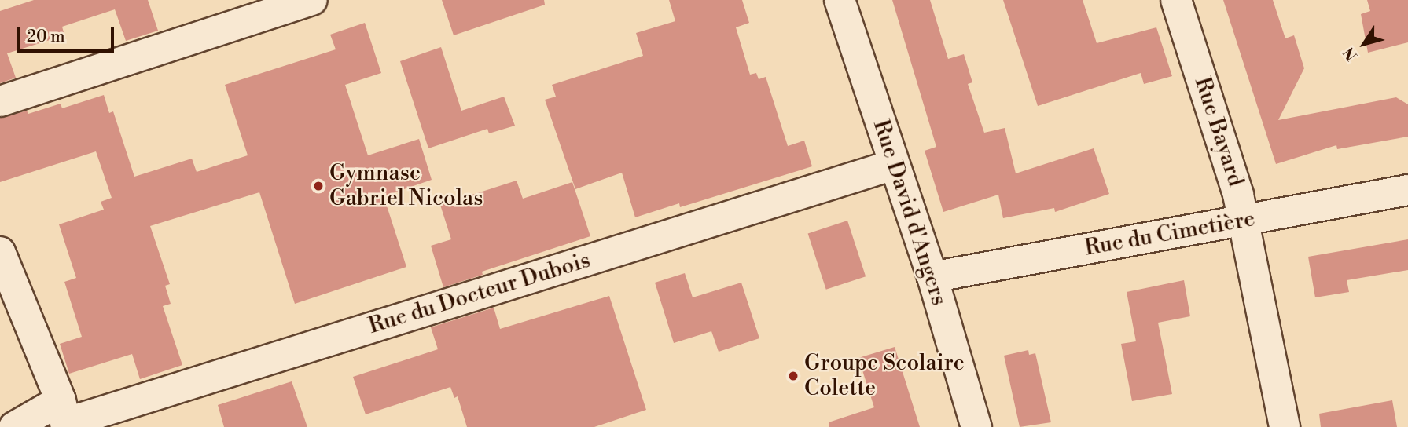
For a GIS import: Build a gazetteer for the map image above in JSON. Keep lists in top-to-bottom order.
{
  "streets": {
    "street": [
      "Rue Bayard",
      "Rue David d'Angers",
      "Rue du Cimetière",
      "Rue du Docteur Dubois"
    ]
  },
  "crossings": [
    ["Rue Bayard", "Rue du Cimetière"],
    ["Rue David d'Angers", "Rue du Cimetière"],
    ["Rue David d'Angers", "Rue du Docteur Dubois"]
  ],
  "places": ["Gymnase Gabriel Nicolas", "Groupe Scolaire Colette"],
  "scale_bar": "20 m",
  "north": "bottom left"
}
